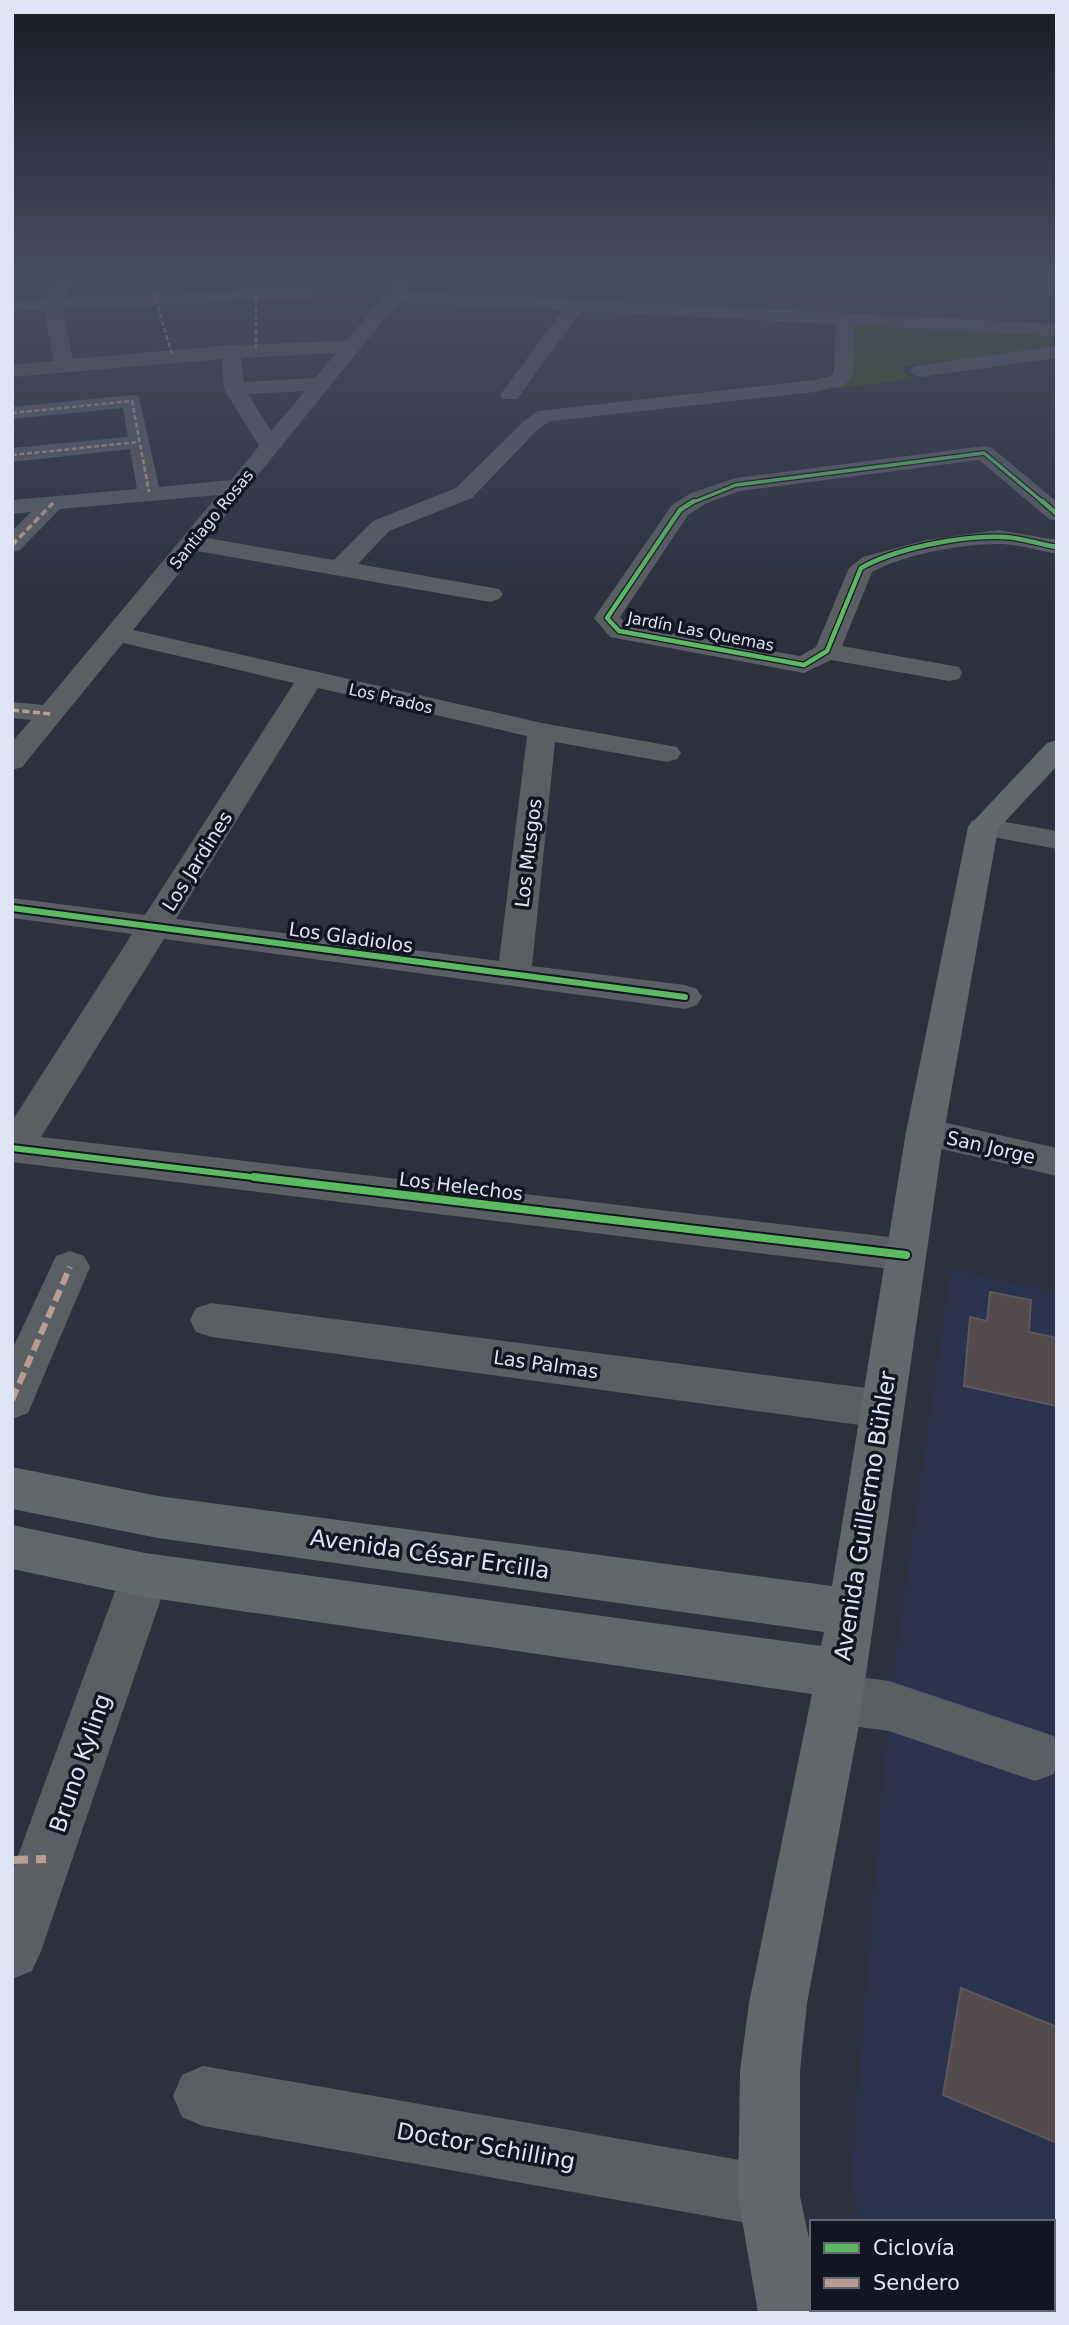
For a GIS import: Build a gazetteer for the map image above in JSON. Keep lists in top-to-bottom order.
{
  "streets": {
    "main road": ["Avenida Guillermo Bühler", "Avenida César Ercilla"],
    "street": [
      "Santiago Rosas",
      "Jardín Las Quemas",
      "Los Prados",
      "Los Musgos",
      "Los Jardines",
      "Los Gladiolos",
      "San Jorge",
      "Los Helechos",
      "Las Palmas",
      "Bruno Kyling",
      "Doctor Schilling"
    ]
  },
  "crossings": [
    ["Santiago Rosas", "Los Prados"],
    ["Los Prados", "Los Musgos"],
    ["Los Prados", "Los Jardines"],
    ["Los Musgos", "Los Gladiolos"],
    ["Los Jardines", "Los Gladiolos"],
    ["Los Jardines", "Los Helechos"],
    ["San Jorge", "Avenida Guillermo Bühler"],
    ["Los Helechos", "Avenida Guillermo Bühler"],
    ["Las Palmas", "Avenida Guillermo Bühler"],
    ["Avenida Guillermo Bühler", "Avenida César Ercilla"],
    ["Avenida Guillermo Bühler", "Doctor Schilling"]
  ],
  "legend": ["Ciclovía", "Sendero"]
}
